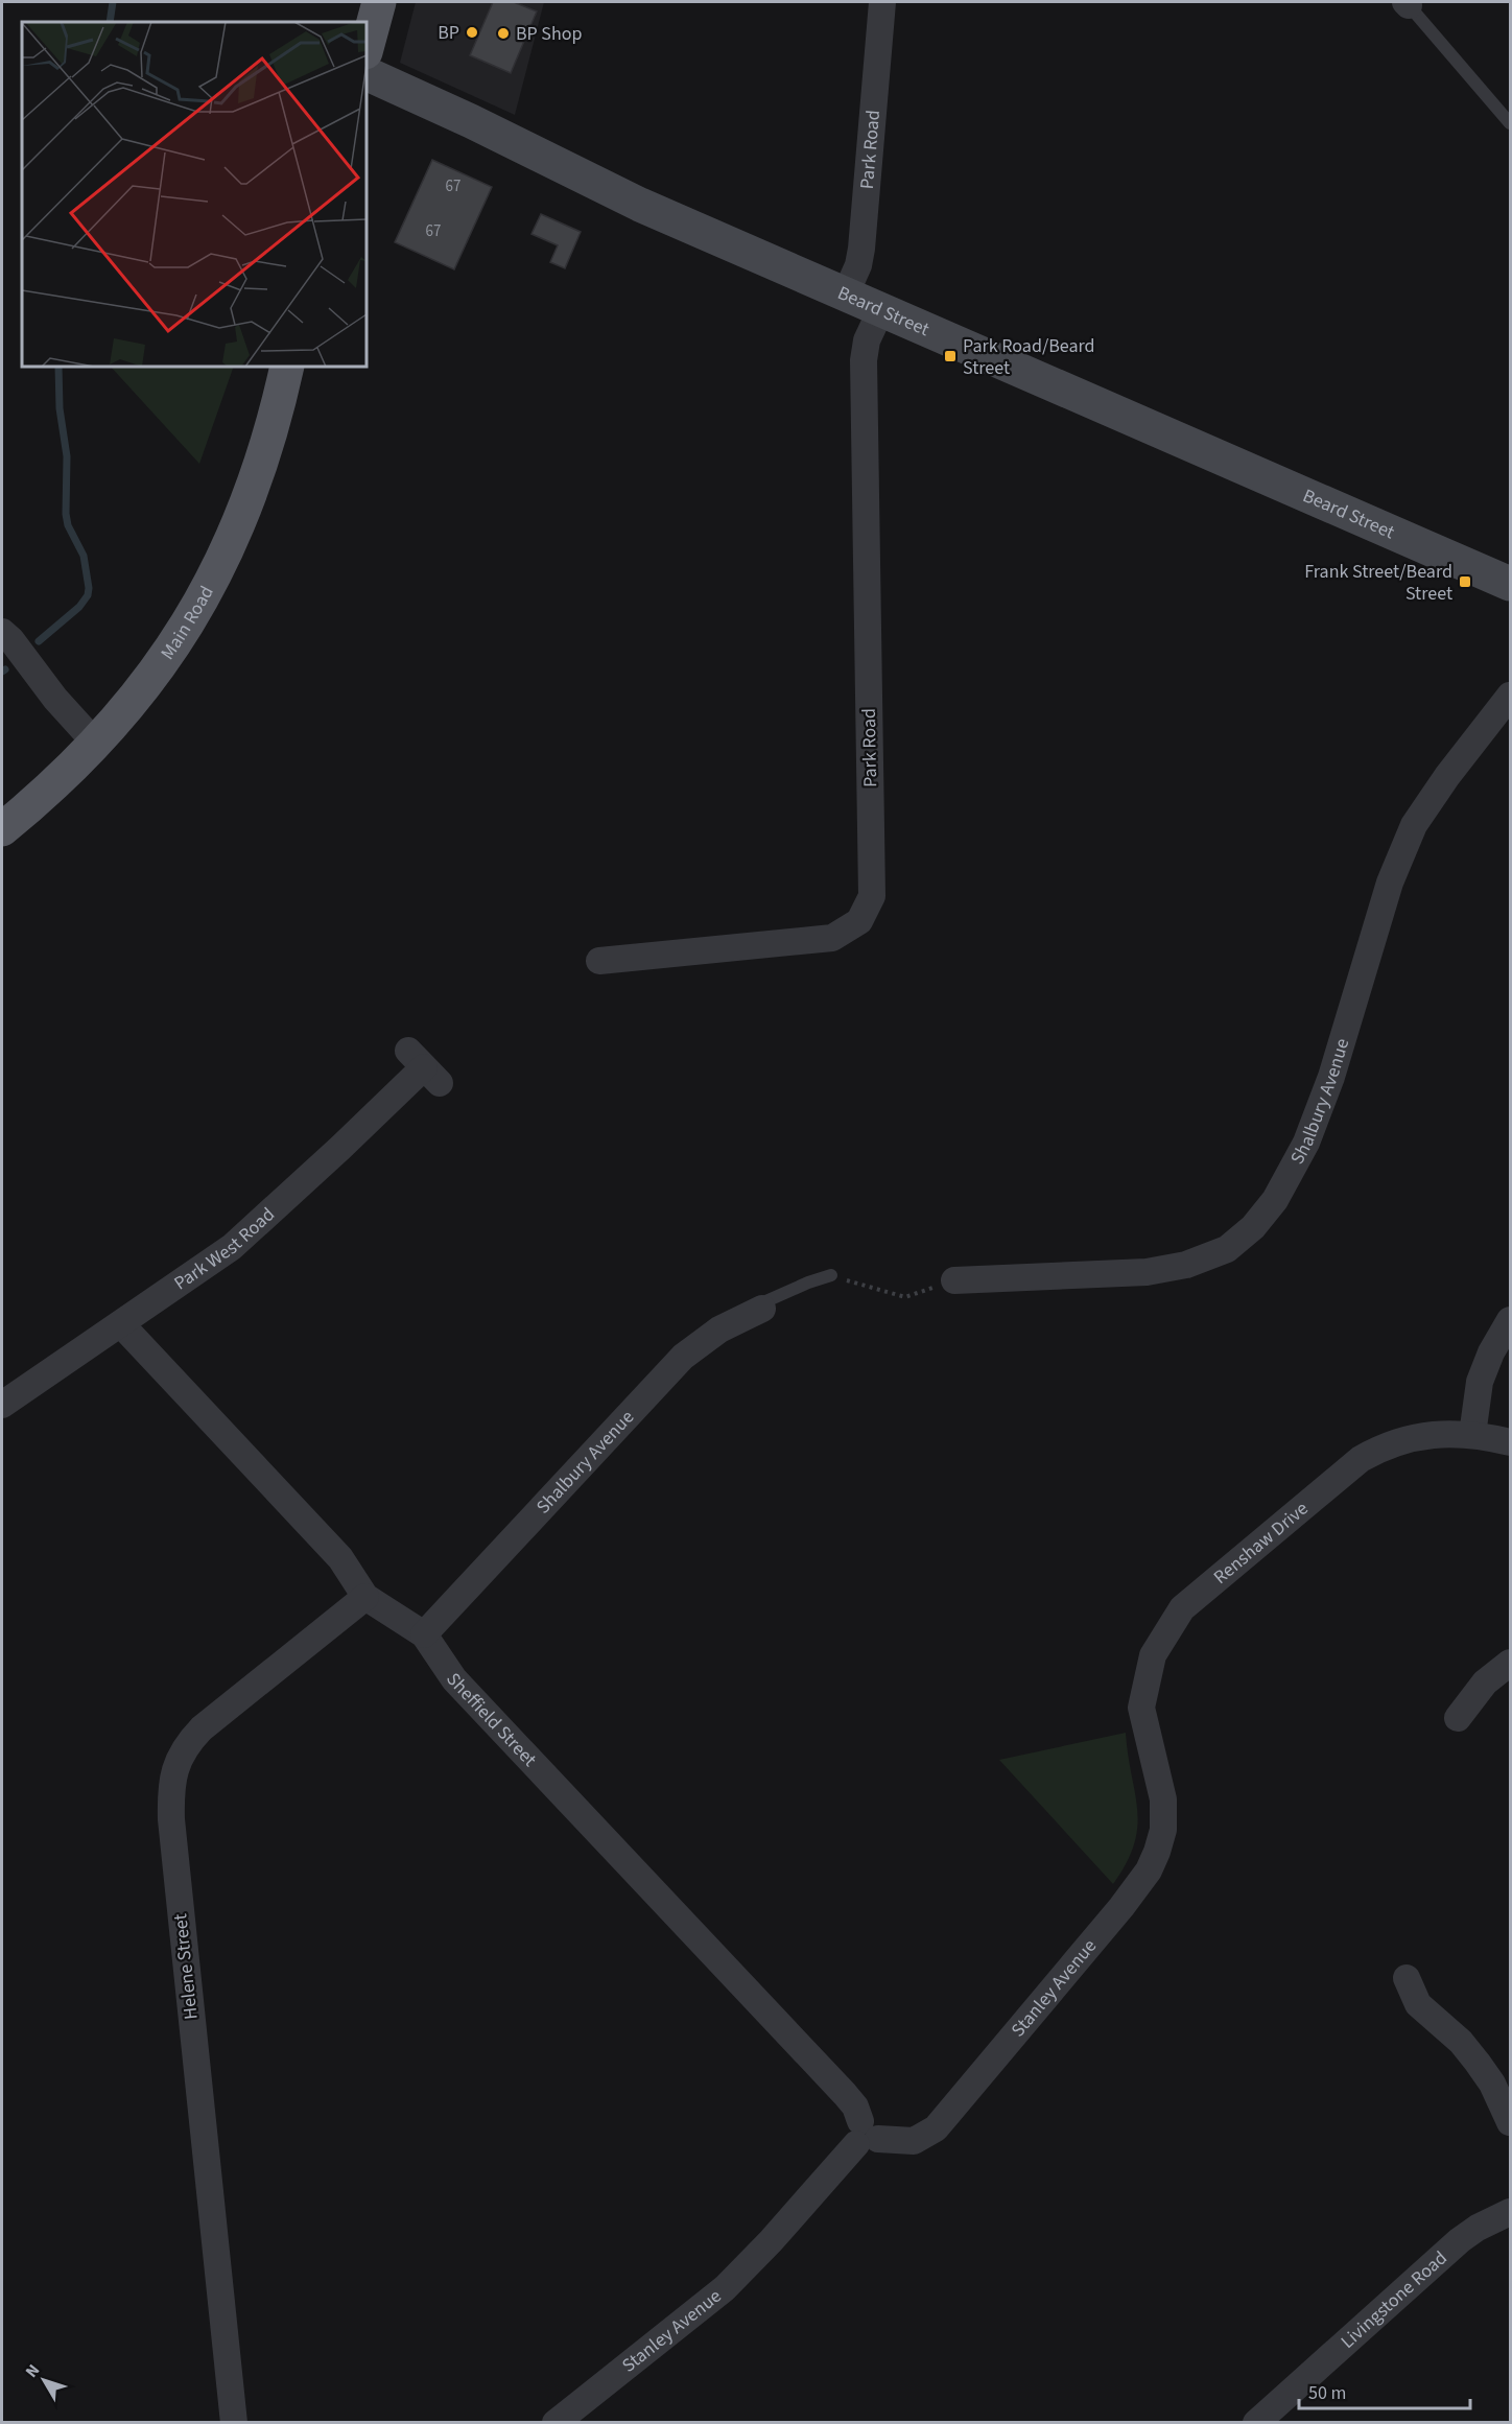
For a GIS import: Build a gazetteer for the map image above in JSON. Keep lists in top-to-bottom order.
{
  "streets": {
    "main road": ["Main Road"],
    "street": [
      "Park Road",
      "Beard Street",
      "Shalbury Avenue",
      "Park West Road",
      "Renshaw Drive",
      "Sheffield Street",
      "Helene Street",
      "Stanley Avenue",
      "Livingstone Road"
    ]
  },
  "crossings": [
    ["Park Road", "Beard Street"],
    ["Shalbury Avenue", "Sheffield Street"],
    ["Park West Road", "Sheffield Street"],
    ["Renshaw Drive", "Stanley Avenue"],
    ["Sheffield Street", "Helene Street"],
    ["Sheffield Street", "Stanley Avenue"]
  ],
  "places": {
    "other": ["BP", "BP Shop"],
    "transit": ["Park Road/Beard Street", "Frank Street/Beard Street"]
  },
  "house_numbers": ["67", "67"],
  "scale_bar": "50 m",
  "north": "top left"
}
